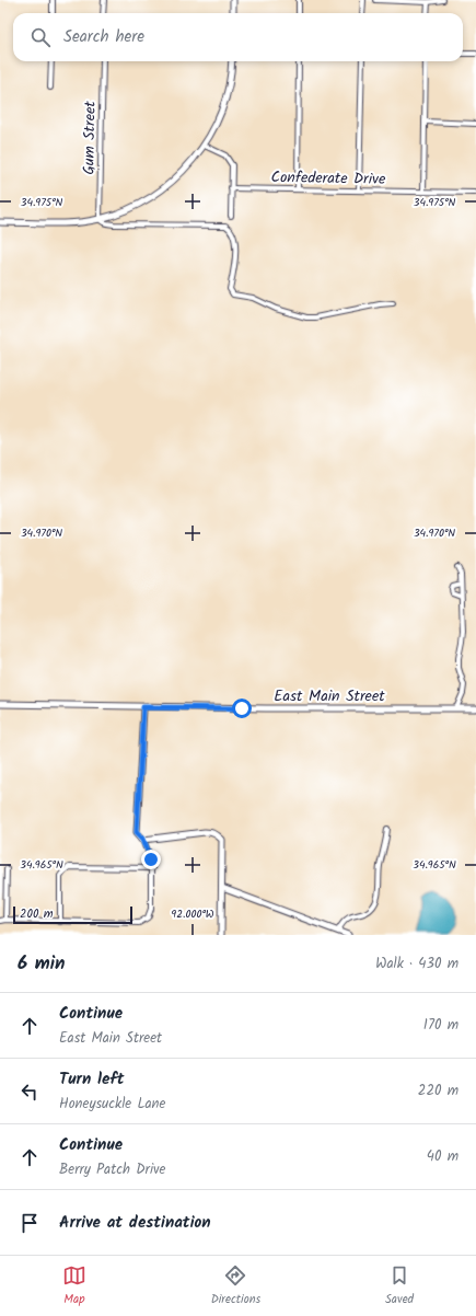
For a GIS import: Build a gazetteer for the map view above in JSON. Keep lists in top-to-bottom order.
{
  "streets": {
    "street": ["Gum Street", "Confederate Drive", "East Main Street"]
  },
  "scale_bar": "200 m",
  "page": {
    "search": "Search here",
    "scale": "200 m",
    "heading": ["6 min", "Walk · 430 m"],
    "list": [
      ["Continue", "East Main Street", "170 m"],
      ["Turn left", "Honeysuckle Lane", "220 m"],
      ["Continue", "Berry Patch Drive", "40 m"],
      "Arrive at destination"
    ],
    "nav": ["Map", "Directions", "Saved"]
  },
  "coordinates": [
    "34.975°N",
    "34.970°N",
    "34.965°N",
    "92.000°W"
  ]
}
